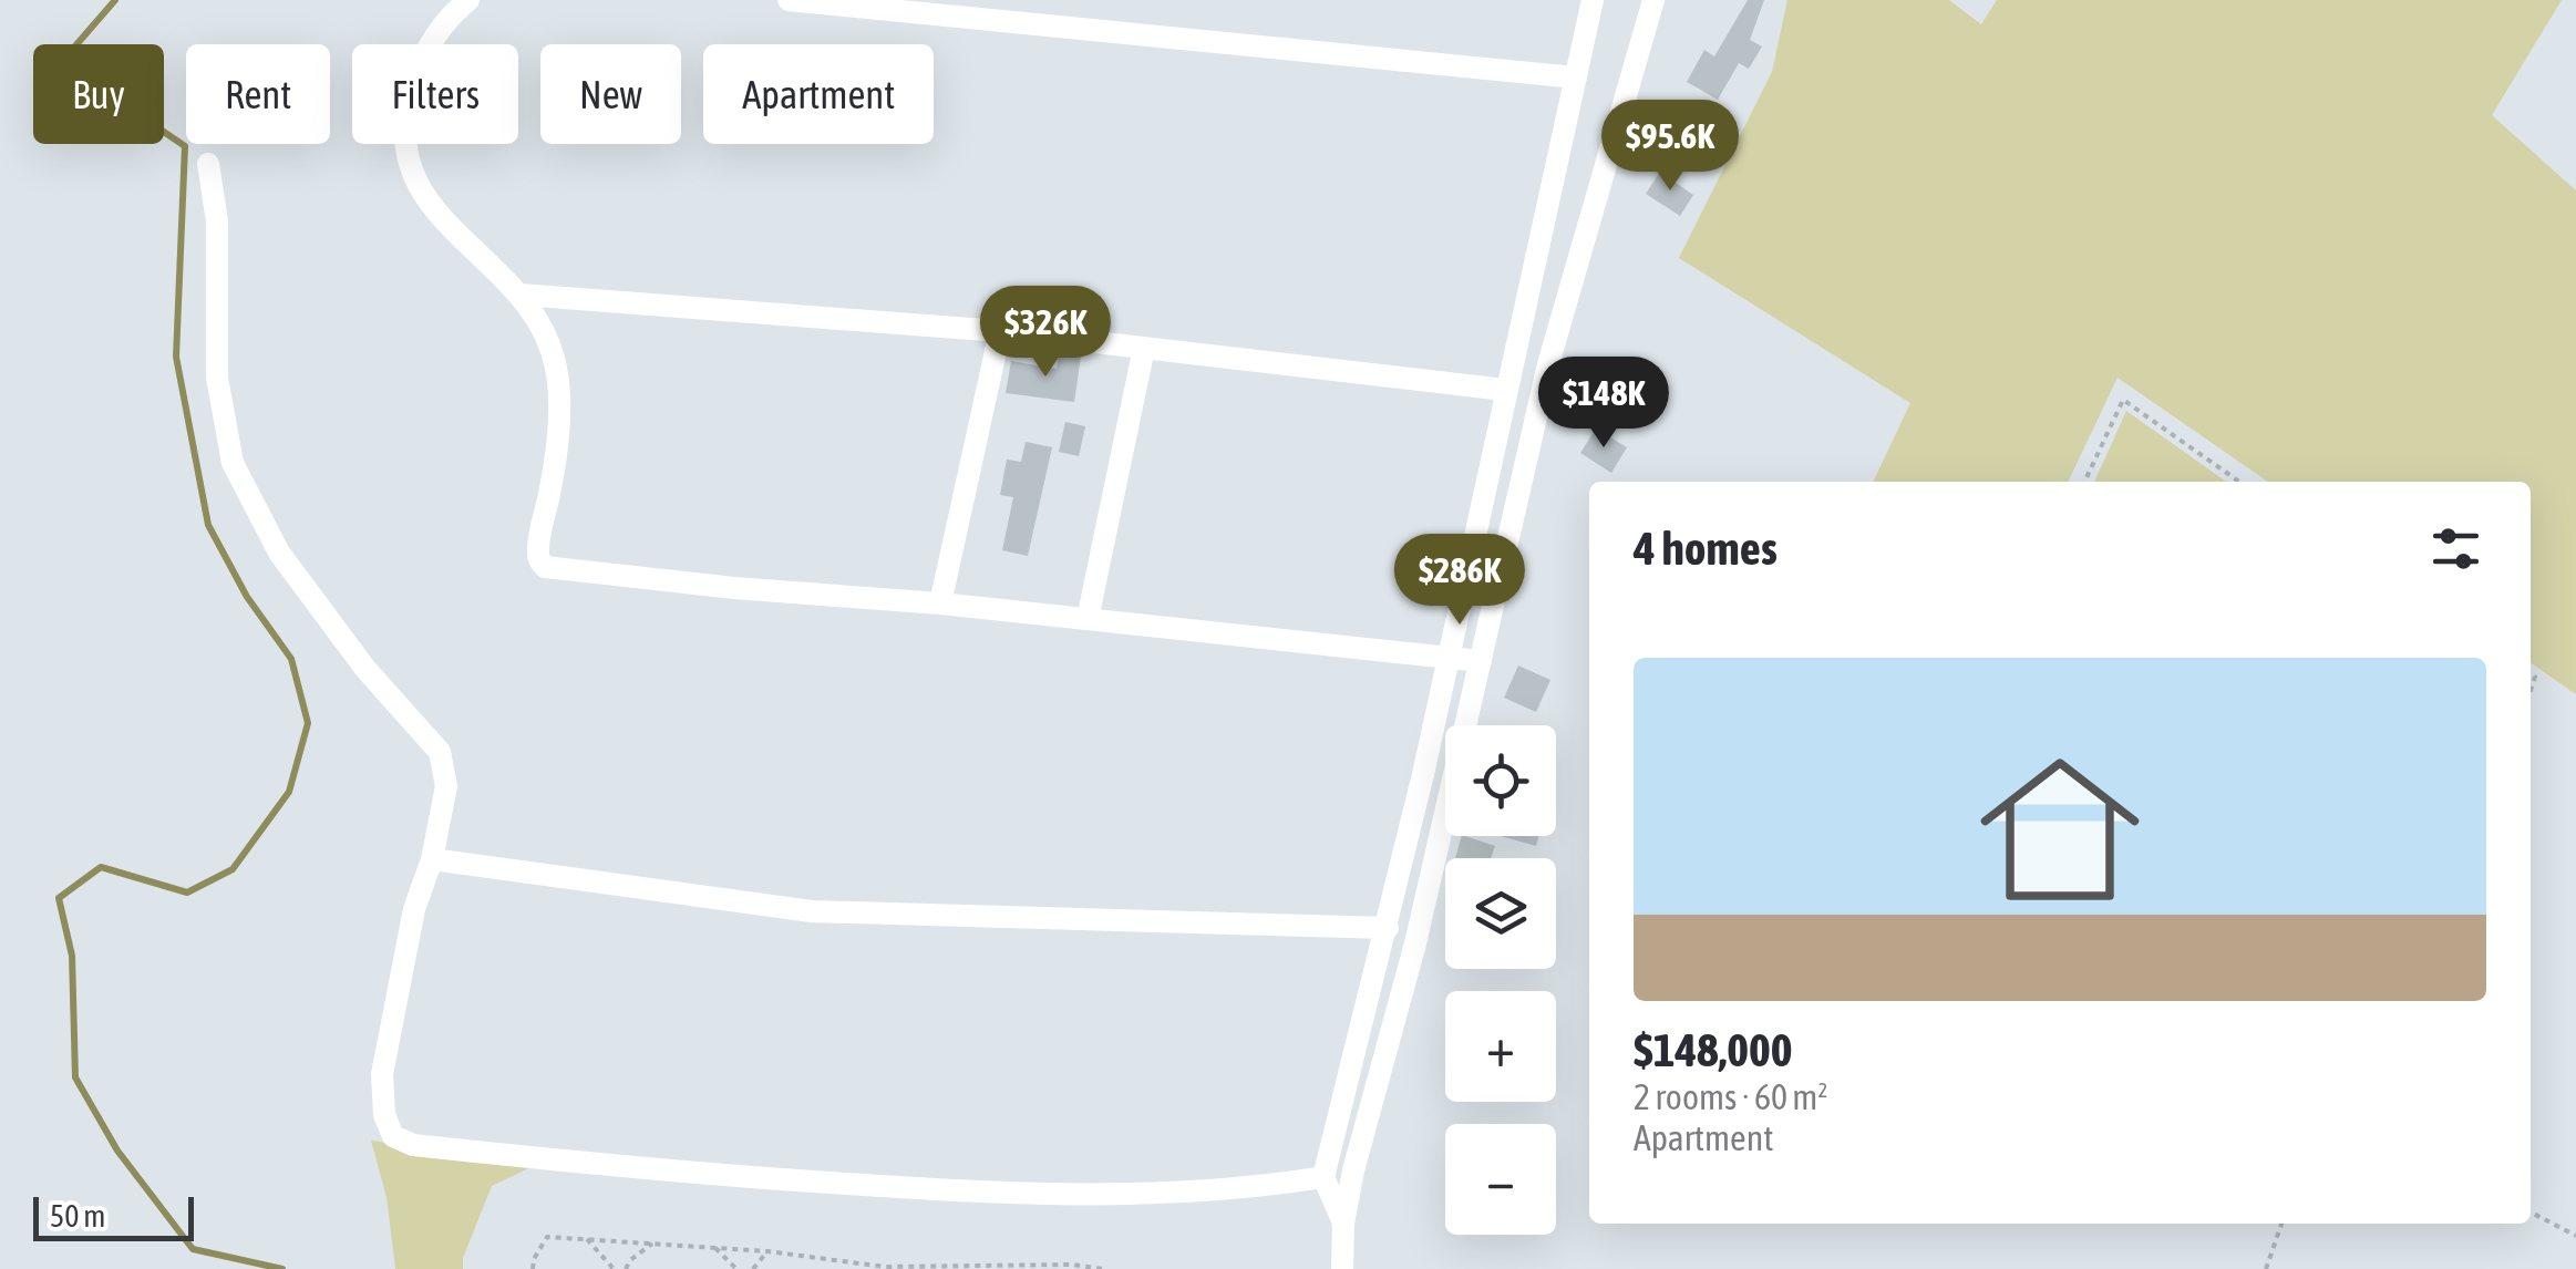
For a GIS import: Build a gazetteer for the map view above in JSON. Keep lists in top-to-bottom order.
{
  "scale_bar": "50 m",
  "page": {
    "chip": [
      "Buy",
      "Rent",
      "Filters",
      "New",
      "Apartment"
    ],
    "price": [
      "$95.6K",
      "$326K",
      "$148K",
      "$286K"
    ],
    "heading": "4 homes",
    "list": [
      {
        "name": "$148,000",
        "note": "2 rooms · 60 m² · Apartment"
      }
    ],
    "map_buttons": ["+", "−"],
    "scale": "50 m"
  }
}
